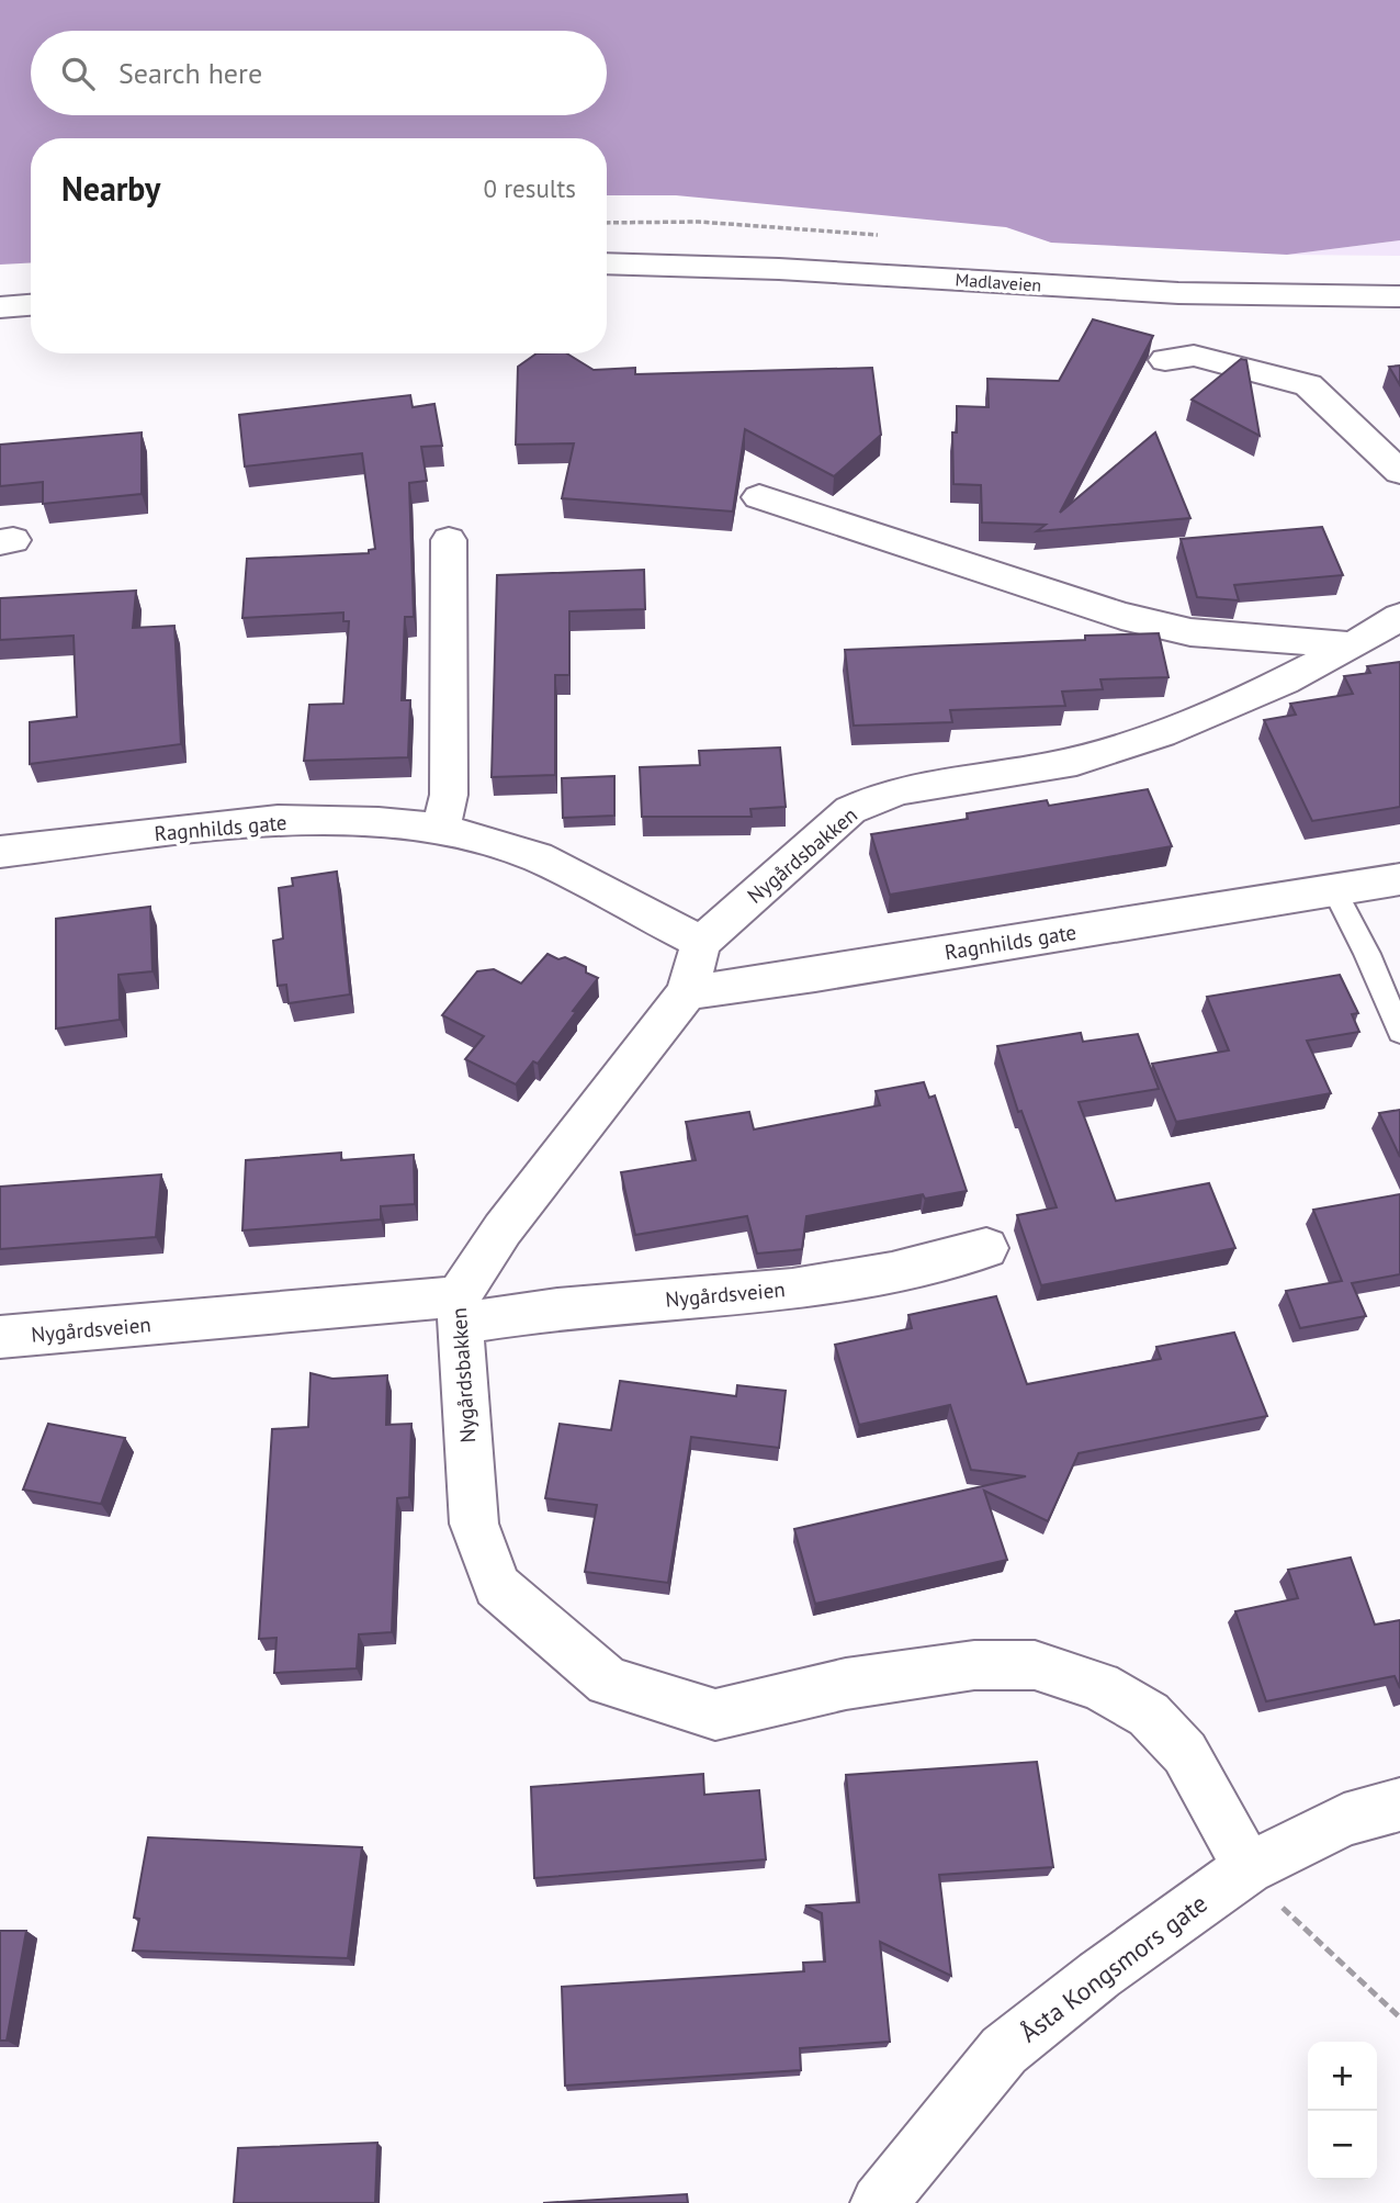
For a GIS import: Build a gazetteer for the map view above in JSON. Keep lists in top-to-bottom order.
{
  "streets": {
    "street": [
      "Madlaveien",
      "Ragnhilds gate",
      "Nygårdsbakken",
      "Nygårdsveien",
      "Åsta Kongsmors gate"
    ]
  },
  "crossings": [
    ["Ragnhilds gate", "Nygårdsbakken"],
    ["Nygårdsbakken", "Nygårdsveien"],
    ["Nygårdsbakken", "Åsta Kongsmors gate"]
  ],
  "page": {
    "search": "Search here",
    "heading": ["Nearby", "0 results"],
    "map_buttons": ["+", "−"]
  }
}
